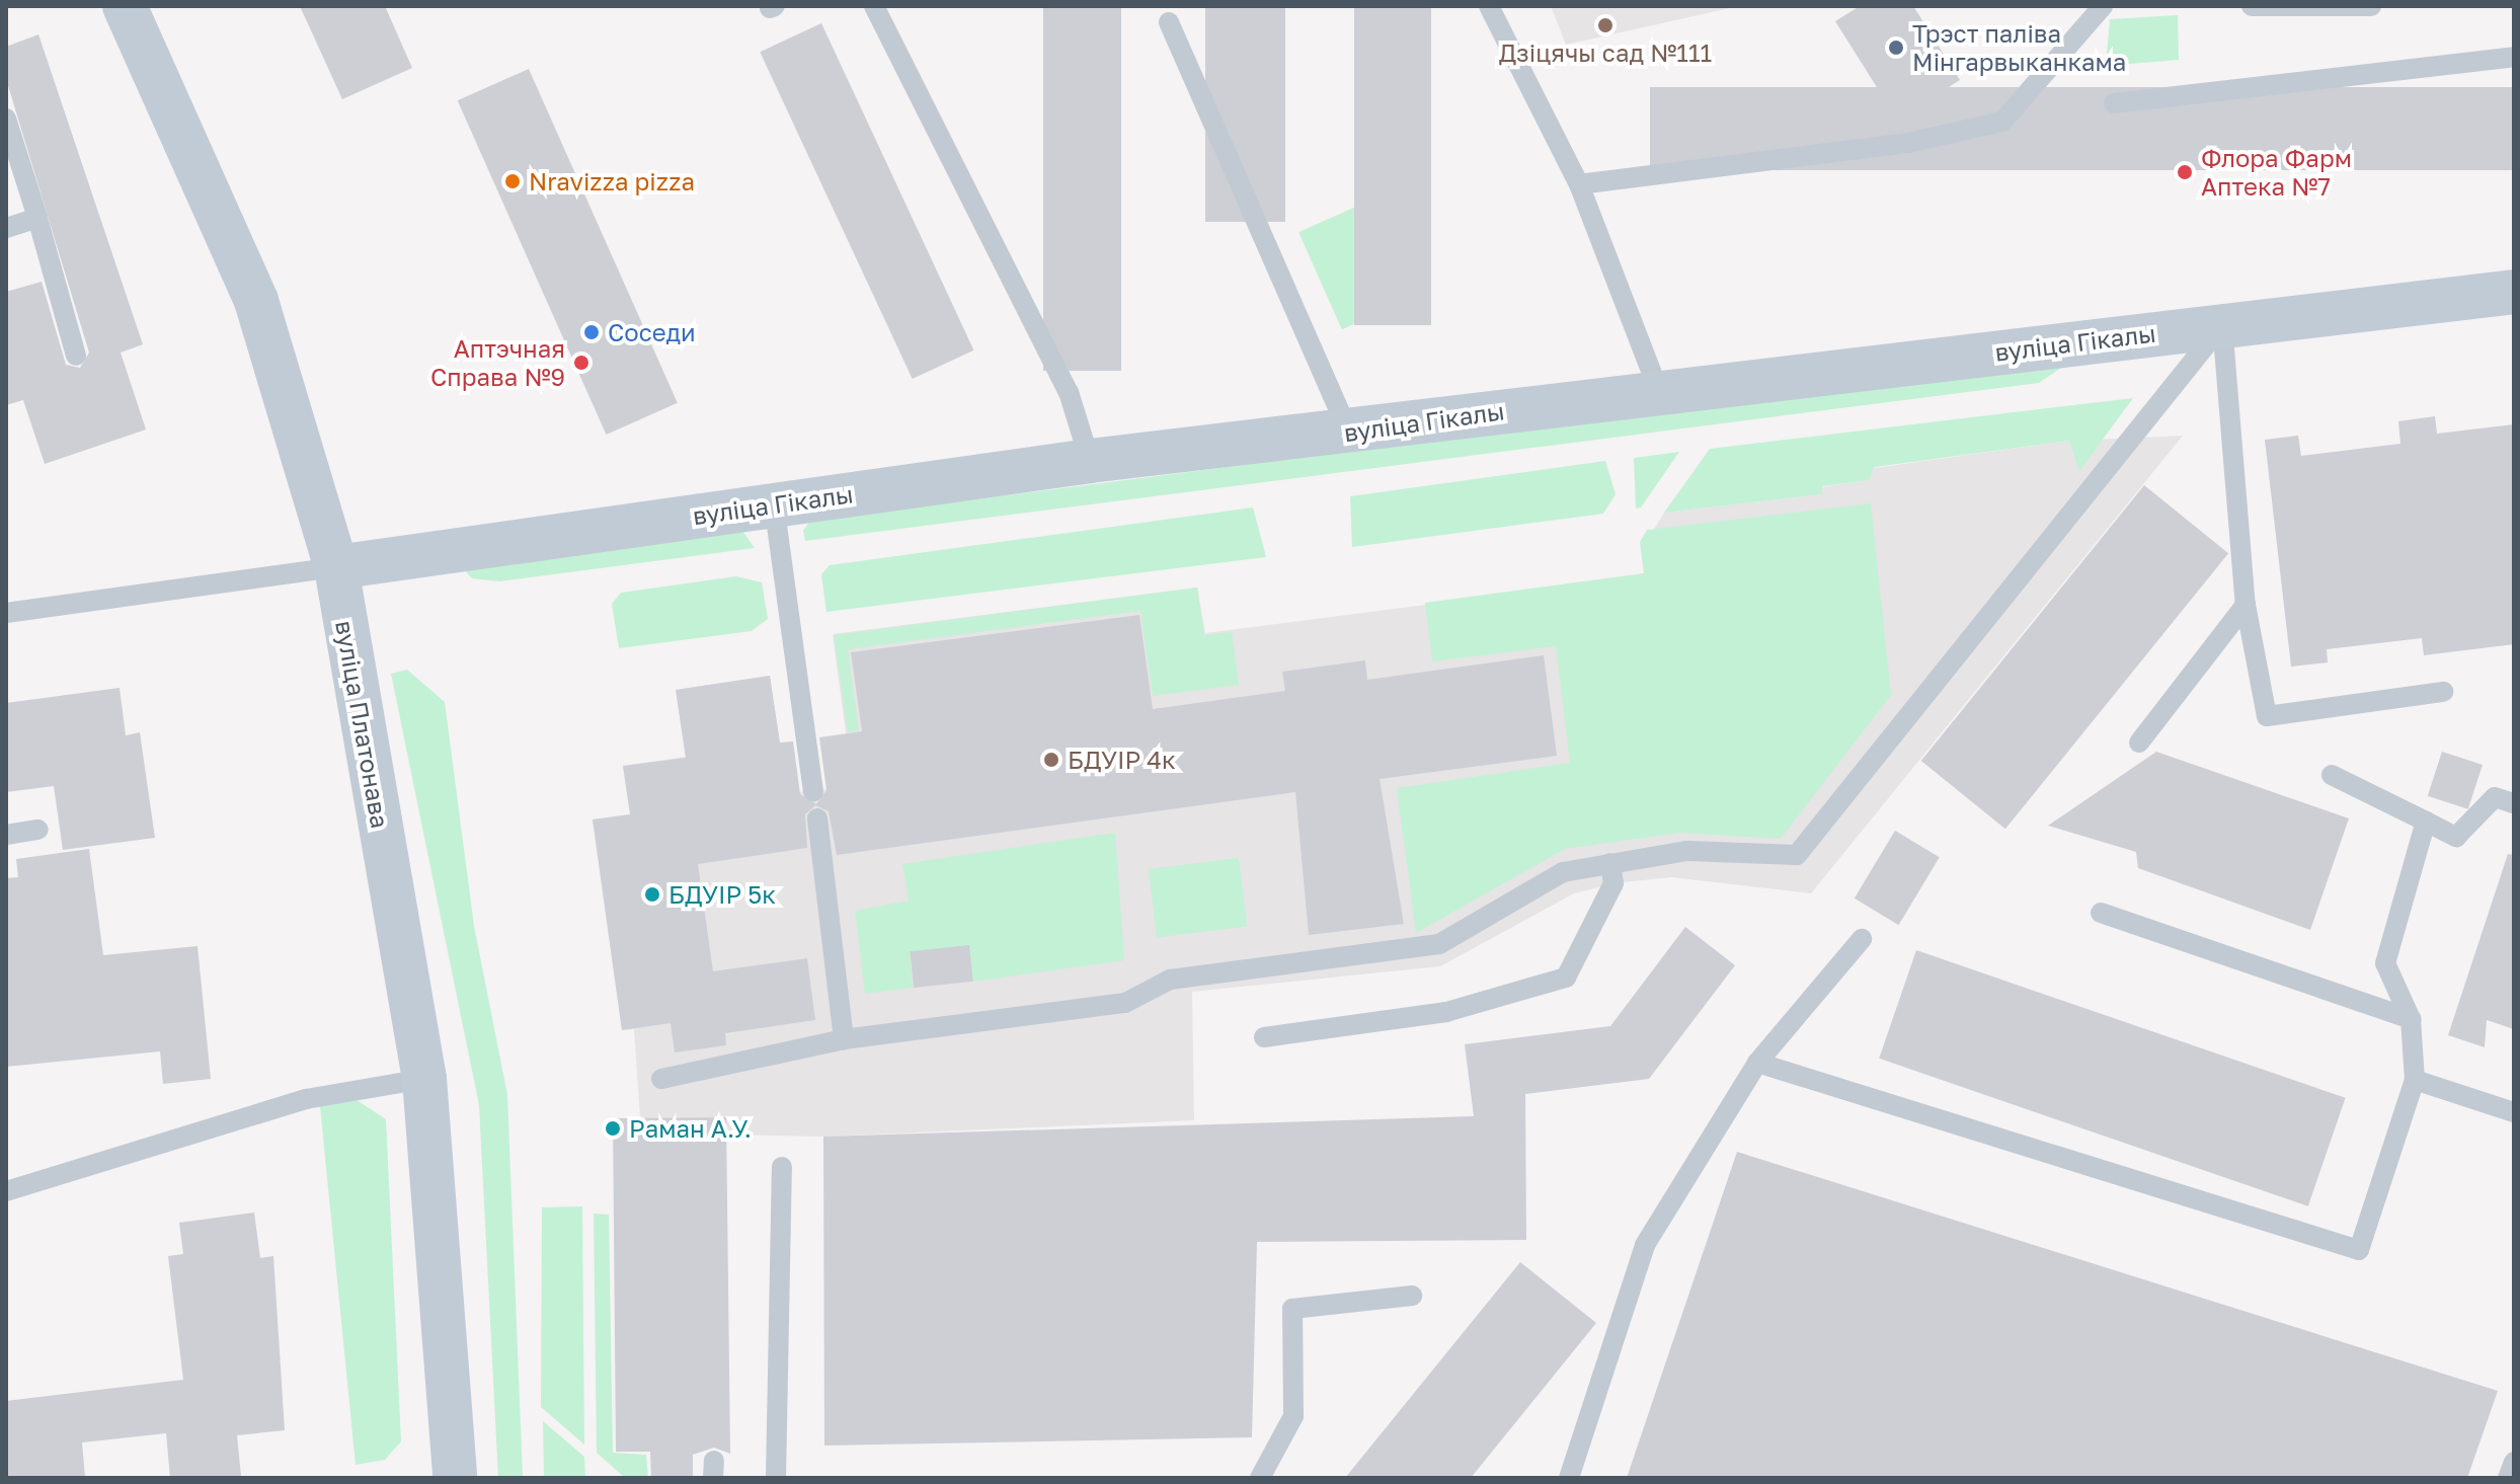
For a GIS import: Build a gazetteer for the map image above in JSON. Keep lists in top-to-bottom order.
{
  "streets": {
    "street": ["вуліца Гікалы", "вуліца Платонава"]
  },
  "crossings": [
    ["вуліца Гікалы", "вуліца Платонава"]
  ],
  "places": [
    "Дзіцячы сад №111",
    "Трэст паліва Мінгарвыканкама",
    "Флора Фарм Аптека №7",
    "Nravizza pizza",
    "Соседи",
    "Аптэчная Справа №9",
    "БДУІР 4к",
    "БДУІР 5к",
    "Раман А.У."
  ]
}
